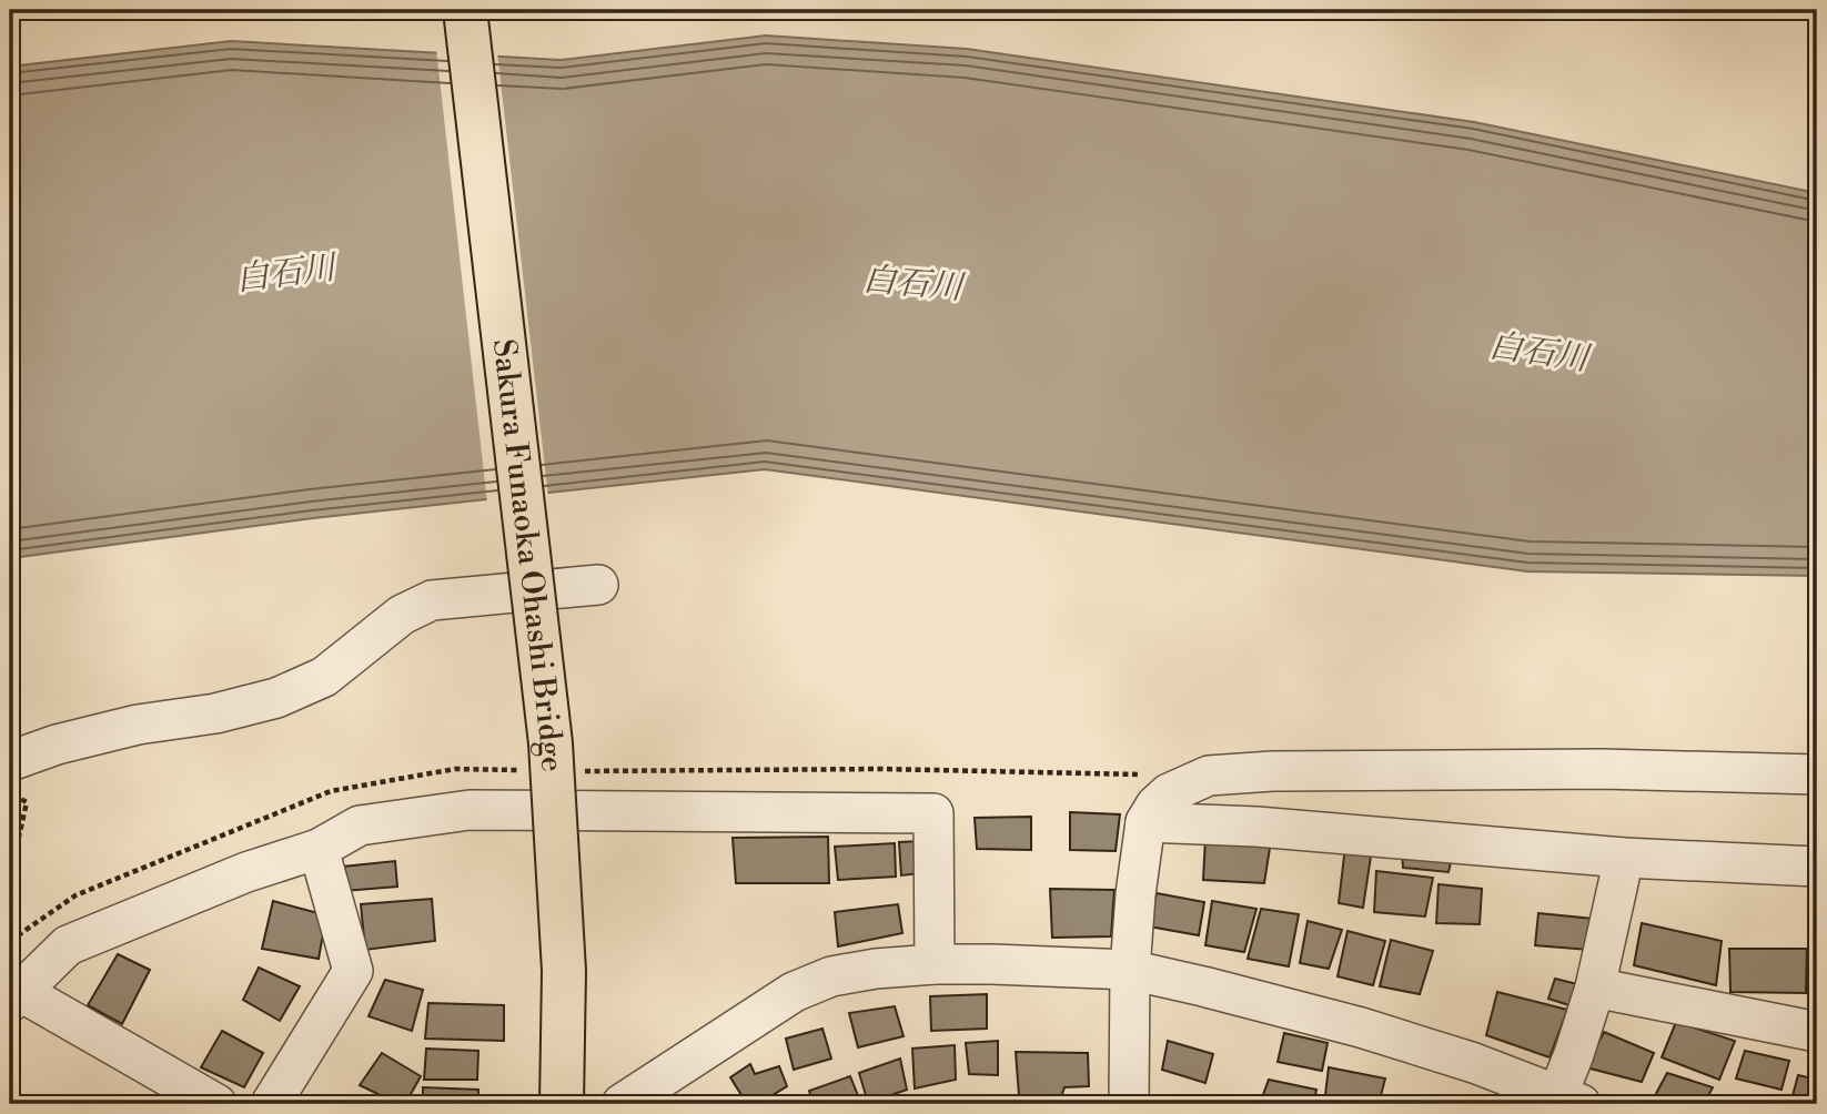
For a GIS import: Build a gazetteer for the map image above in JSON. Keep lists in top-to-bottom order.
{
  "streets": {
    "main road": ["Sakura Funaoka Ohashi Bridge"]
  },
  "water": ["白石川"]
}
